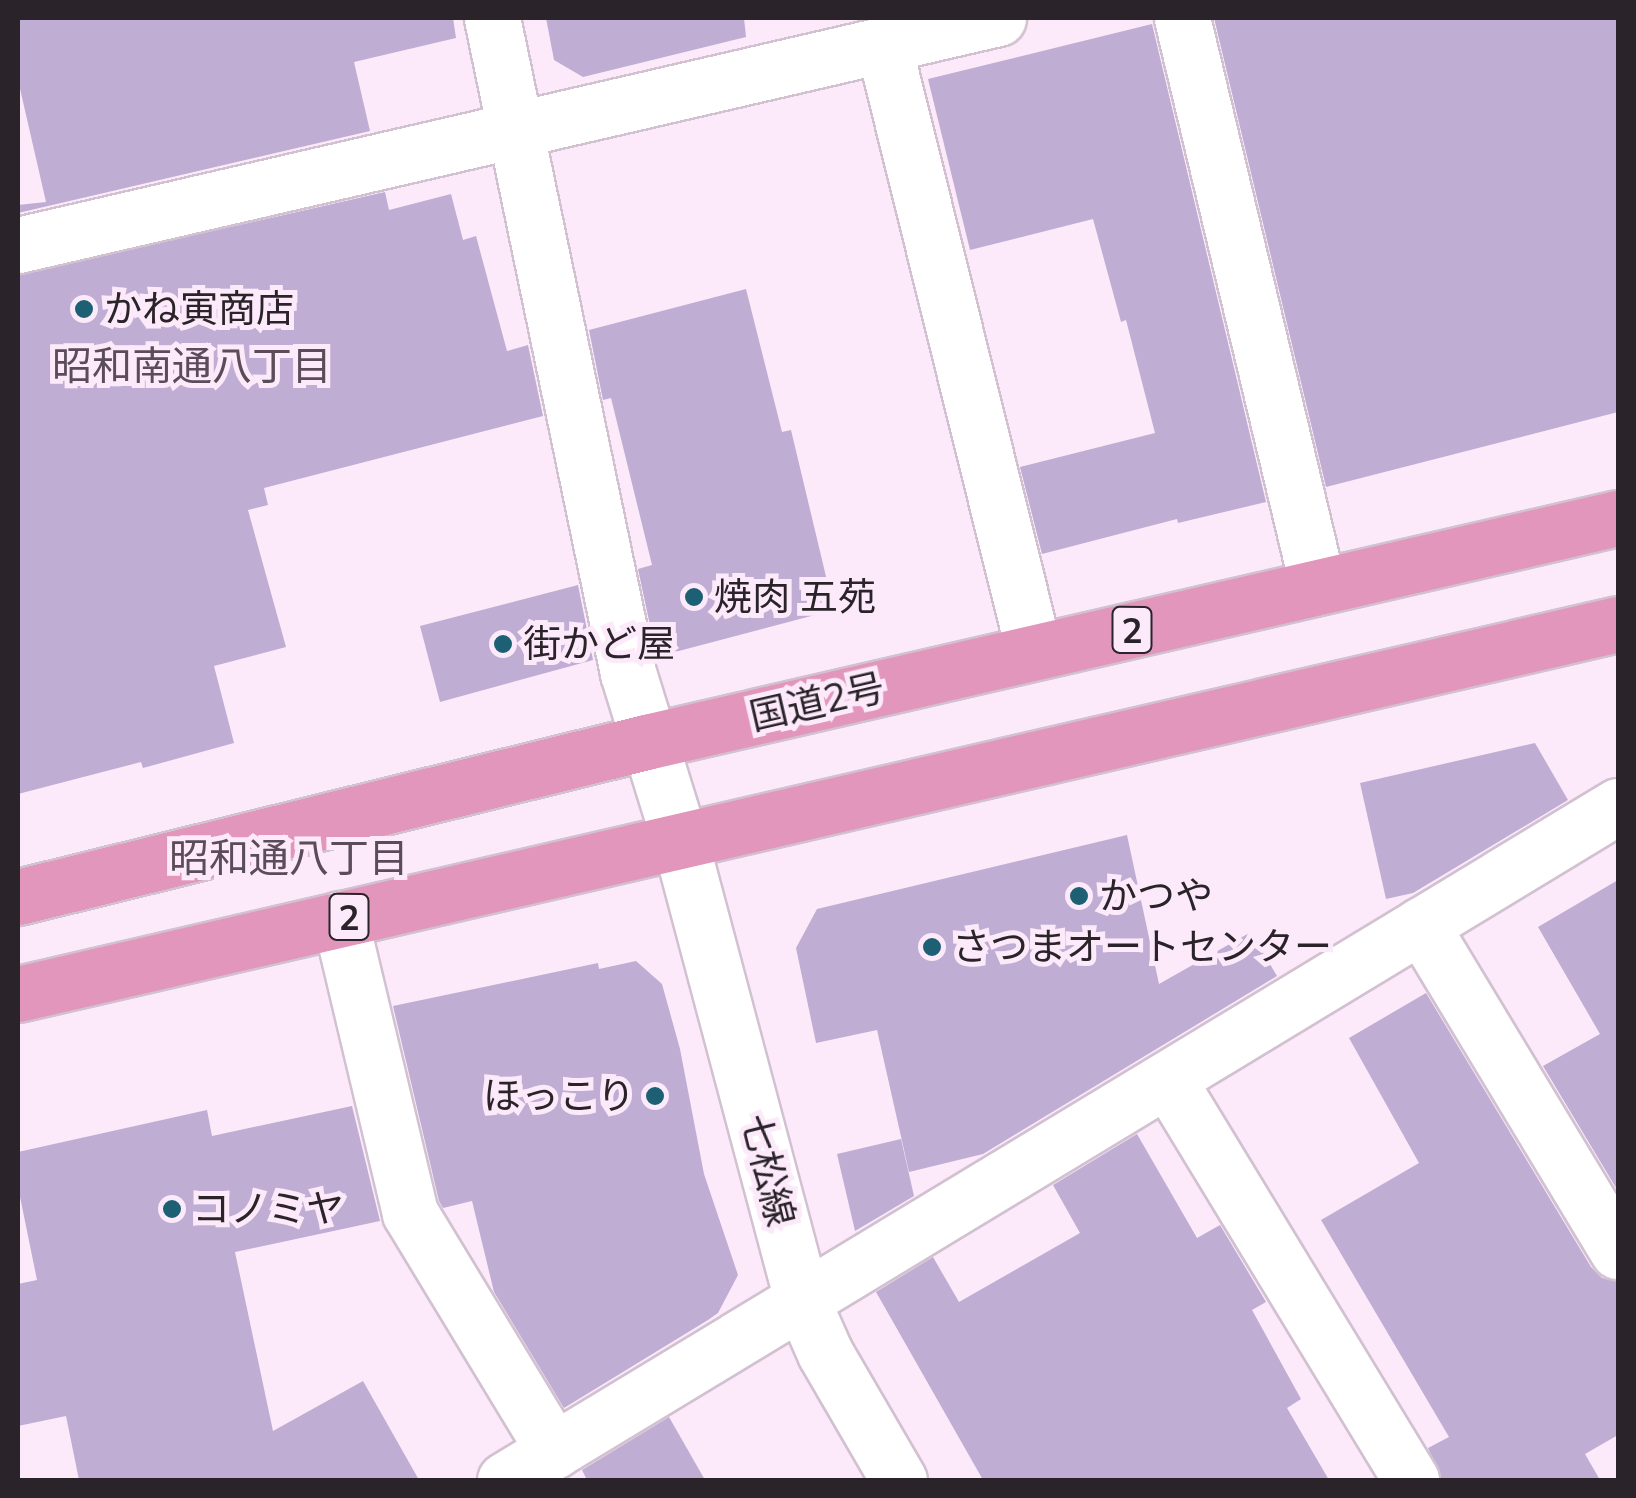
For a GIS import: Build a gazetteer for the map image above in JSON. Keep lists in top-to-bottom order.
{
  "streets": {
    "highway": ["2", "国道2号"],
    "street": ["七松線"]
  },
  "crossings": [
    ["2", "七松線"],
    ["国道2号", "七松線"]
  ],
  "districts": ["昭和南通八丁目", "昭和通八丁目"],
  "places": [
    "かね寅商店",
    "焼肉 五苑",
    "街かど屋",
    "かつや",
    "さつまオートセンター",
    "ほっこり",
    "コノミヤ"
  ]
}
